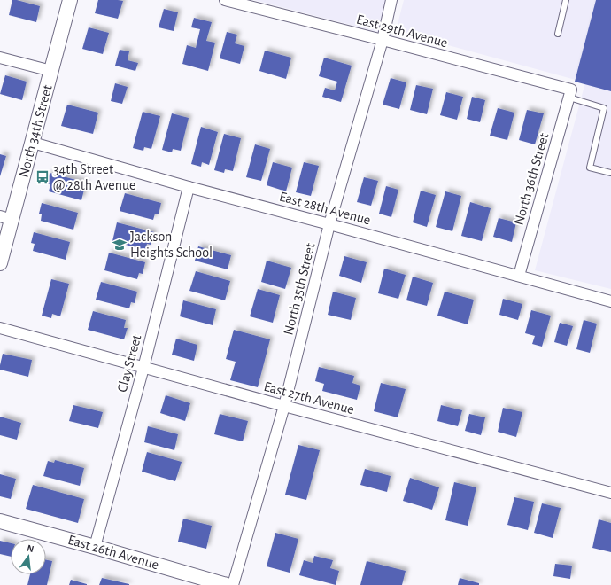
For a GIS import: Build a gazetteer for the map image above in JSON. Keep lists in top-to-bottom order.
{
  "streets": {
    "street": [
      "East 29th Avenue",
      "North 34th Street",
      "North 36th Street",
      "East 28th Avenue",
      "North 35th Street",
      "Clay Street",
      "East 27th Avenue",
      "East 26th Avenue"
    ]
  },
  "crossings": [
    ["East 29th Avenue", "North 36th Street"],
    ["East 29th Avenue", "North 35th Street"],
    ["North 34th Street", "East 28th Avenue"],
    ["North 36th Street", "East 28th Avenue"],
    ["East 28th Avenue", "North 35th Street"],
    ["East 28th Avenue", "Clay Street"],
    ["North 35th Street", "East 27th Avenue"],
    ["Clay Street", "East 27th Avenue"],
    ["Clay Street", "East 26th Avenue"]
  ],
  "places": {
    "bus stop": ["34th Street @ 28th Avenue"],
    "school or university": ["Jackson Heights School"]
  },
  "north": "top"
}
